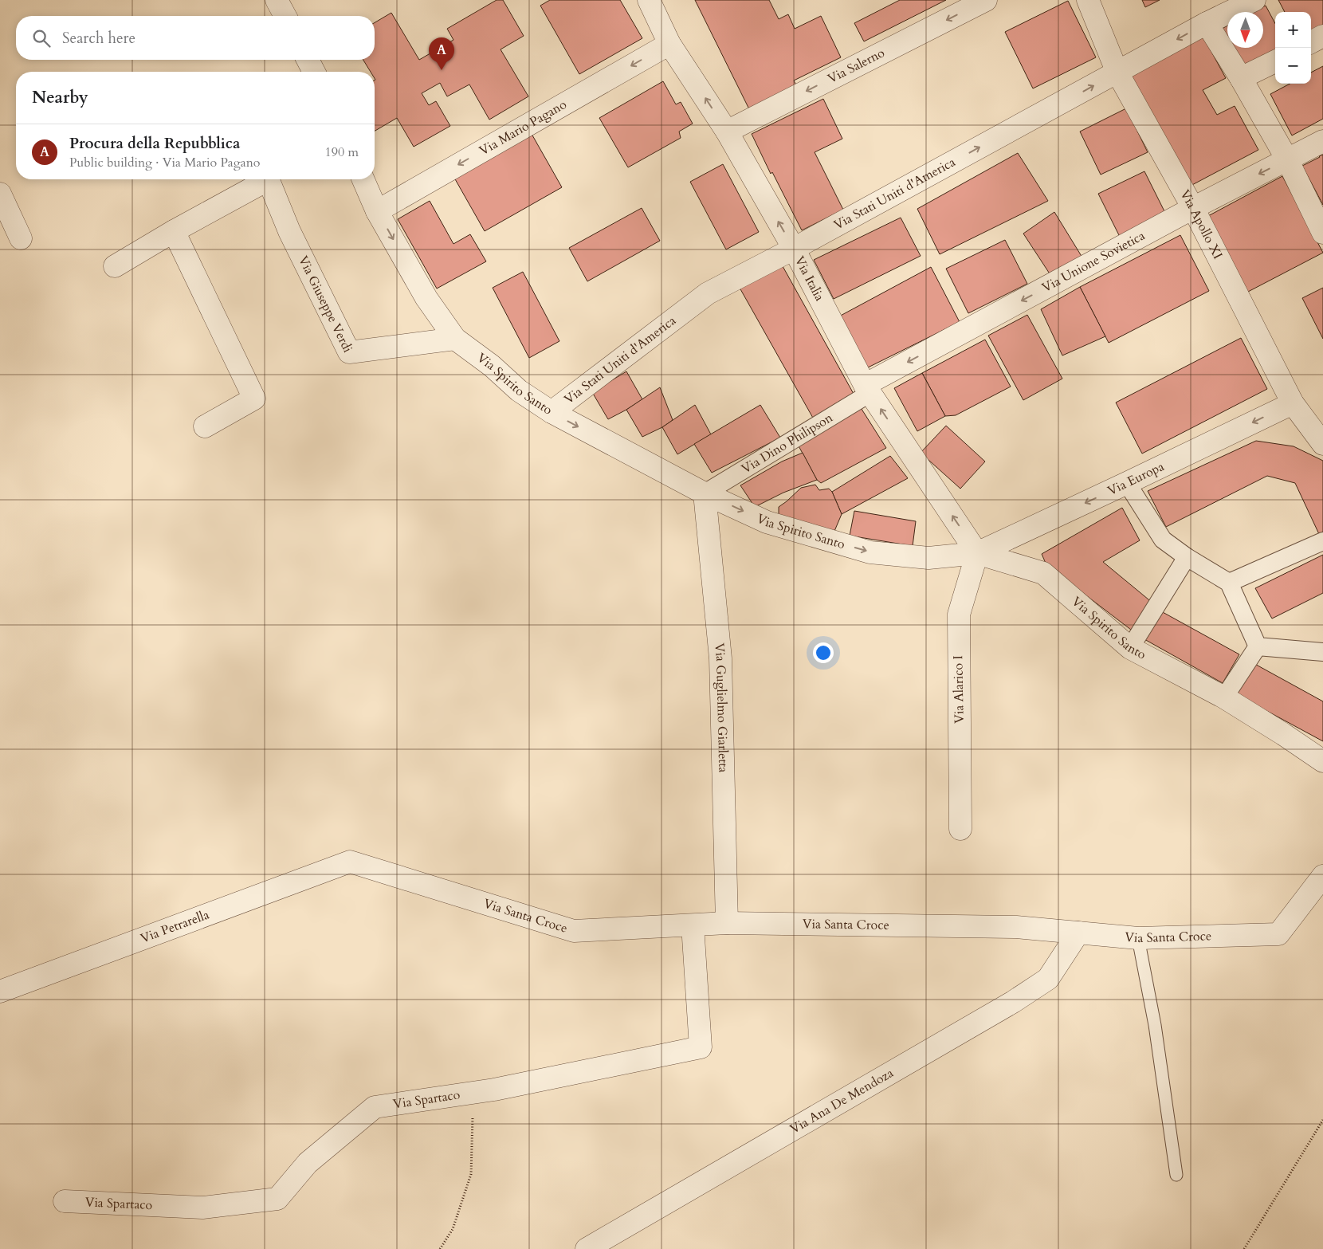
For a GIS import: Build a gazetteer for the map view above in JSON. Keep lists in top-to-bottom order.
{
  "streets": {
    "street": [
      "Via Salerno",
      "Via Mario Pagano",
      "Via Stati Uniti d'America",
      "Via Apollo XI",
      "Via Unione Sovietica",
      "Via Italia",
      "Via Giuseppe Verdi",
      "Via Spirito Santo",
      "Via Dino Philipson",
      "Via Europa",
      "Via Alarico I",
      "Via Guglielmo Giarletta",
      "Via Santa Croce",
      "Via Petrarella",
      "Via Spartaco",
      "Via Ana De Mendoza"
    ]
  },
  "crossings": [
    ["Via Salerno", "Via Italia"],
    ["Via Mario Pagano", "Via Italia"],
    ["Via Mario Pagano", "Via Spirito Santo"],
    ["Via Stati Uniti d'America", "Via Apollo XI"],
    ["Via Stati Uniti d'America", "Via Italia"],
    ["Via Stati Uniti d'America", "Via Spirito Santo"],
    ["Via Apollo XI", "Via Unione Sovietica"],
    ["Via Apollo XI", "Via Europa"],
    ["Via Unione Sovietica", "Via Italia"],
    ["Via Unione Sovietica", "Via Dino Philipson"],
    ["Via Italia", "Via Spirito Santo"],
    ["Via Italia", "Via Dino Philipson"],
    ["Via Italia", "Via Europa"],
    ["Via Italia", "Via Alarico I"],
    ["Via Giuseppe Verdi", "Via Spirito Santo"],
    ["Via Spirito Santo", "Via Dino Philipson"],
    ["Via Spirito Santo", "Via Europa"],
    ["Via Spirito Santo", "Via Alarico I"],
    ["Via Spirito Santo", "Via Guglielmo Giarletta"],
    ["Via Dino Philipson", "Via Guglielmo Giarletta"],
    ["Via Europa", "Via Alarico I"],
    ["Via Guglielmo Giarletta", "Via Santa Croce"],
    ["Via Santa Croce", "Via Petrarella"],
    ["Via Santa Croce", "Via Spartaco"],
    ["Via Santa Croce", "Via Ana De Mendoza"]
  ],
  "one_way": [
    "Via Salerno",
    "Via Mario Pagano",
    "Via Unione Sovietica",
    "Via Italia",
    "Via Spirito Santo",
    "Via Europa"
  ],
  "north": "bottom",
  "page": {
    "map_buttons": ["+", "−"],
    "search": "Search here",
    "pins": "A",
    "heading": "Nearby",
    "list": [
      {
        "mark": "A",
        "name": "Procura della Repubblica",
        "note": "Public building · Via Mario Pagano",
        "value": "190 m"
      }
    ]
  }
}
